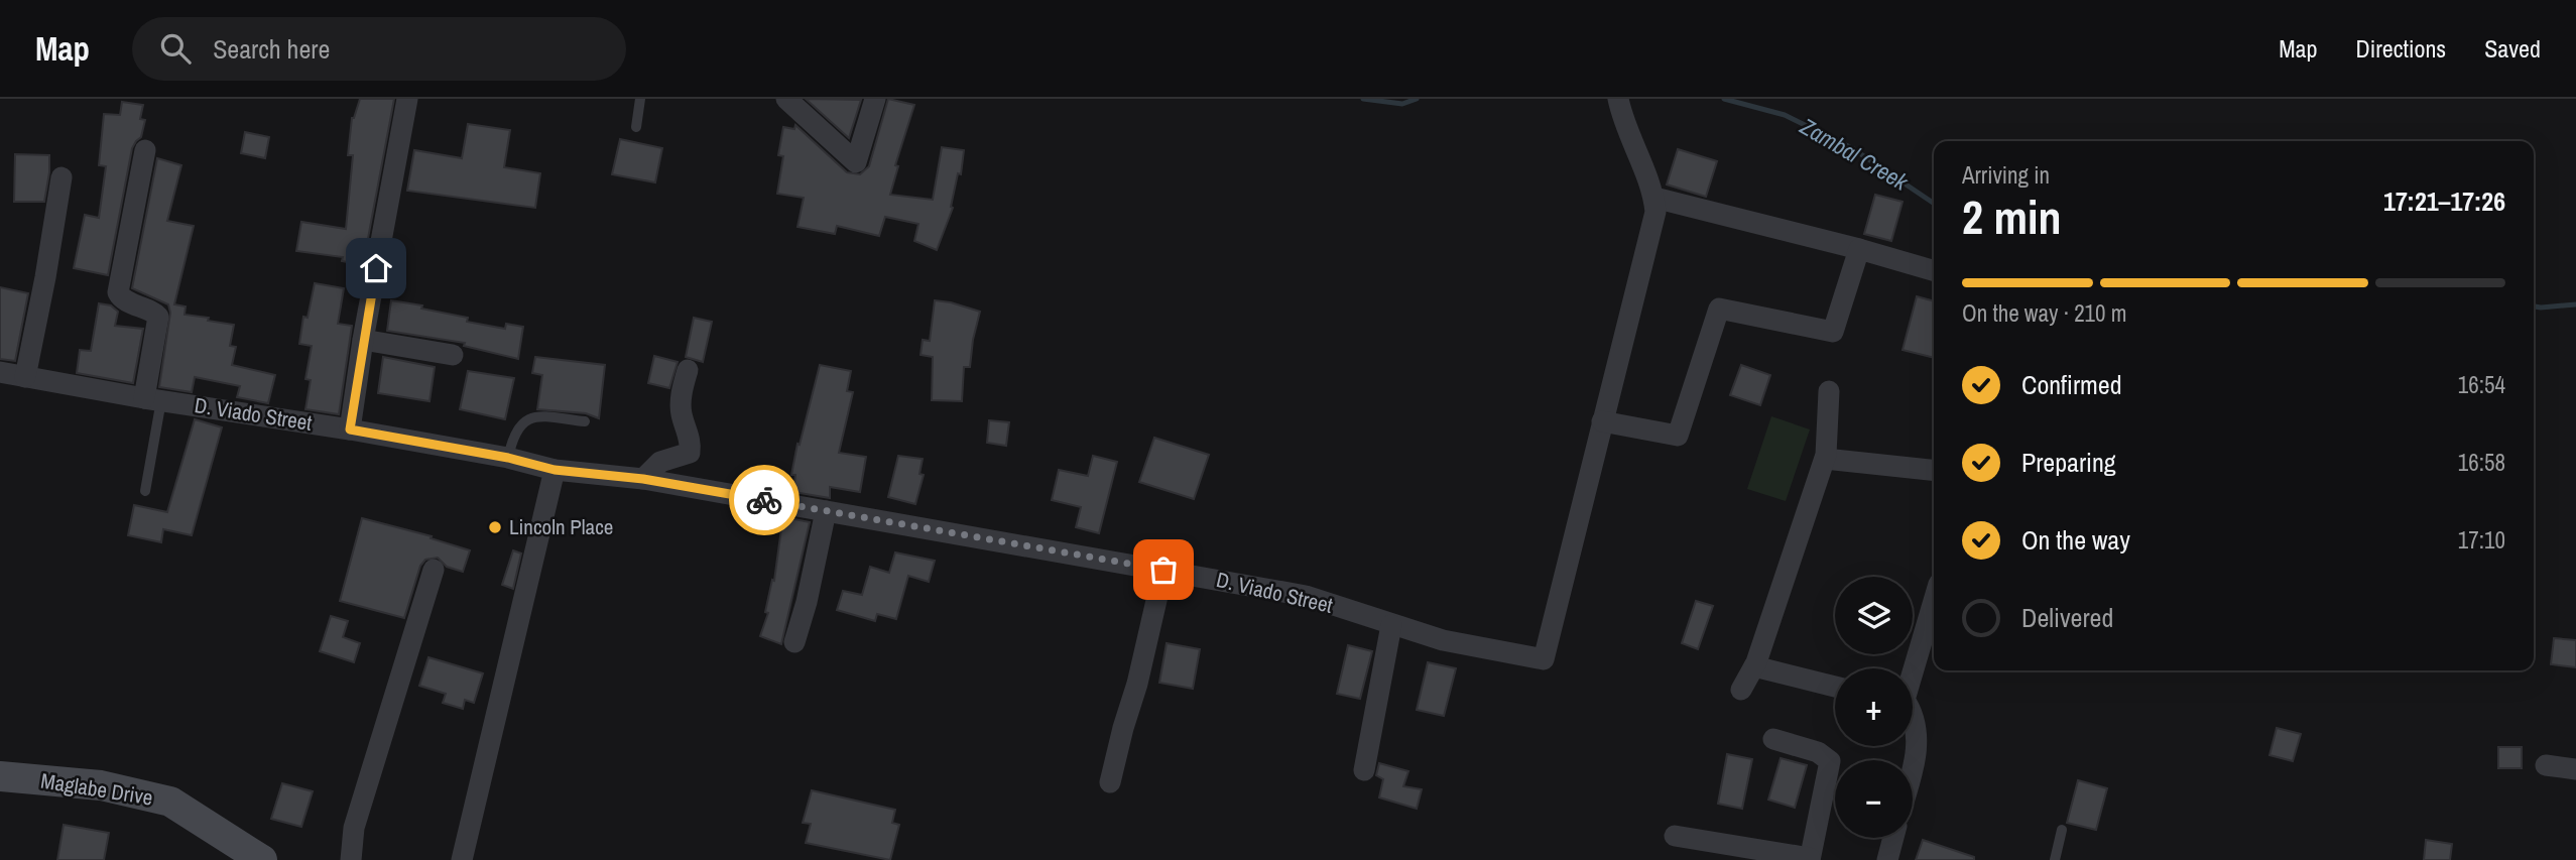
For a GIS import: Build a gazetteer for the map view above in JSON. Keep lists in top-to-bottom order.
{
  "streets": {
    "main road": ["Maglabe Drive"],
    "street": ["D. Viado Street"]
  },
  "water": ["Zambal Creek"],
  "places": ["Lincoln Place"],
  "page": {
    "header": "Map",
    "search": "Search here",
    "nav": ["Map", "Directions", "Saved"],
    "heading": ["2 min", "Arriving in", "17:21–17:26"],
    "bar": "On the way · 210 m",
    "list": [
      ["Confirmed", "16:54"],
      ["Preparing", "16:58"],
      ["On the way", "17:10"],
      "Delivered"
    ],
    "map_buttons": ["+", "−"]
  }
}
